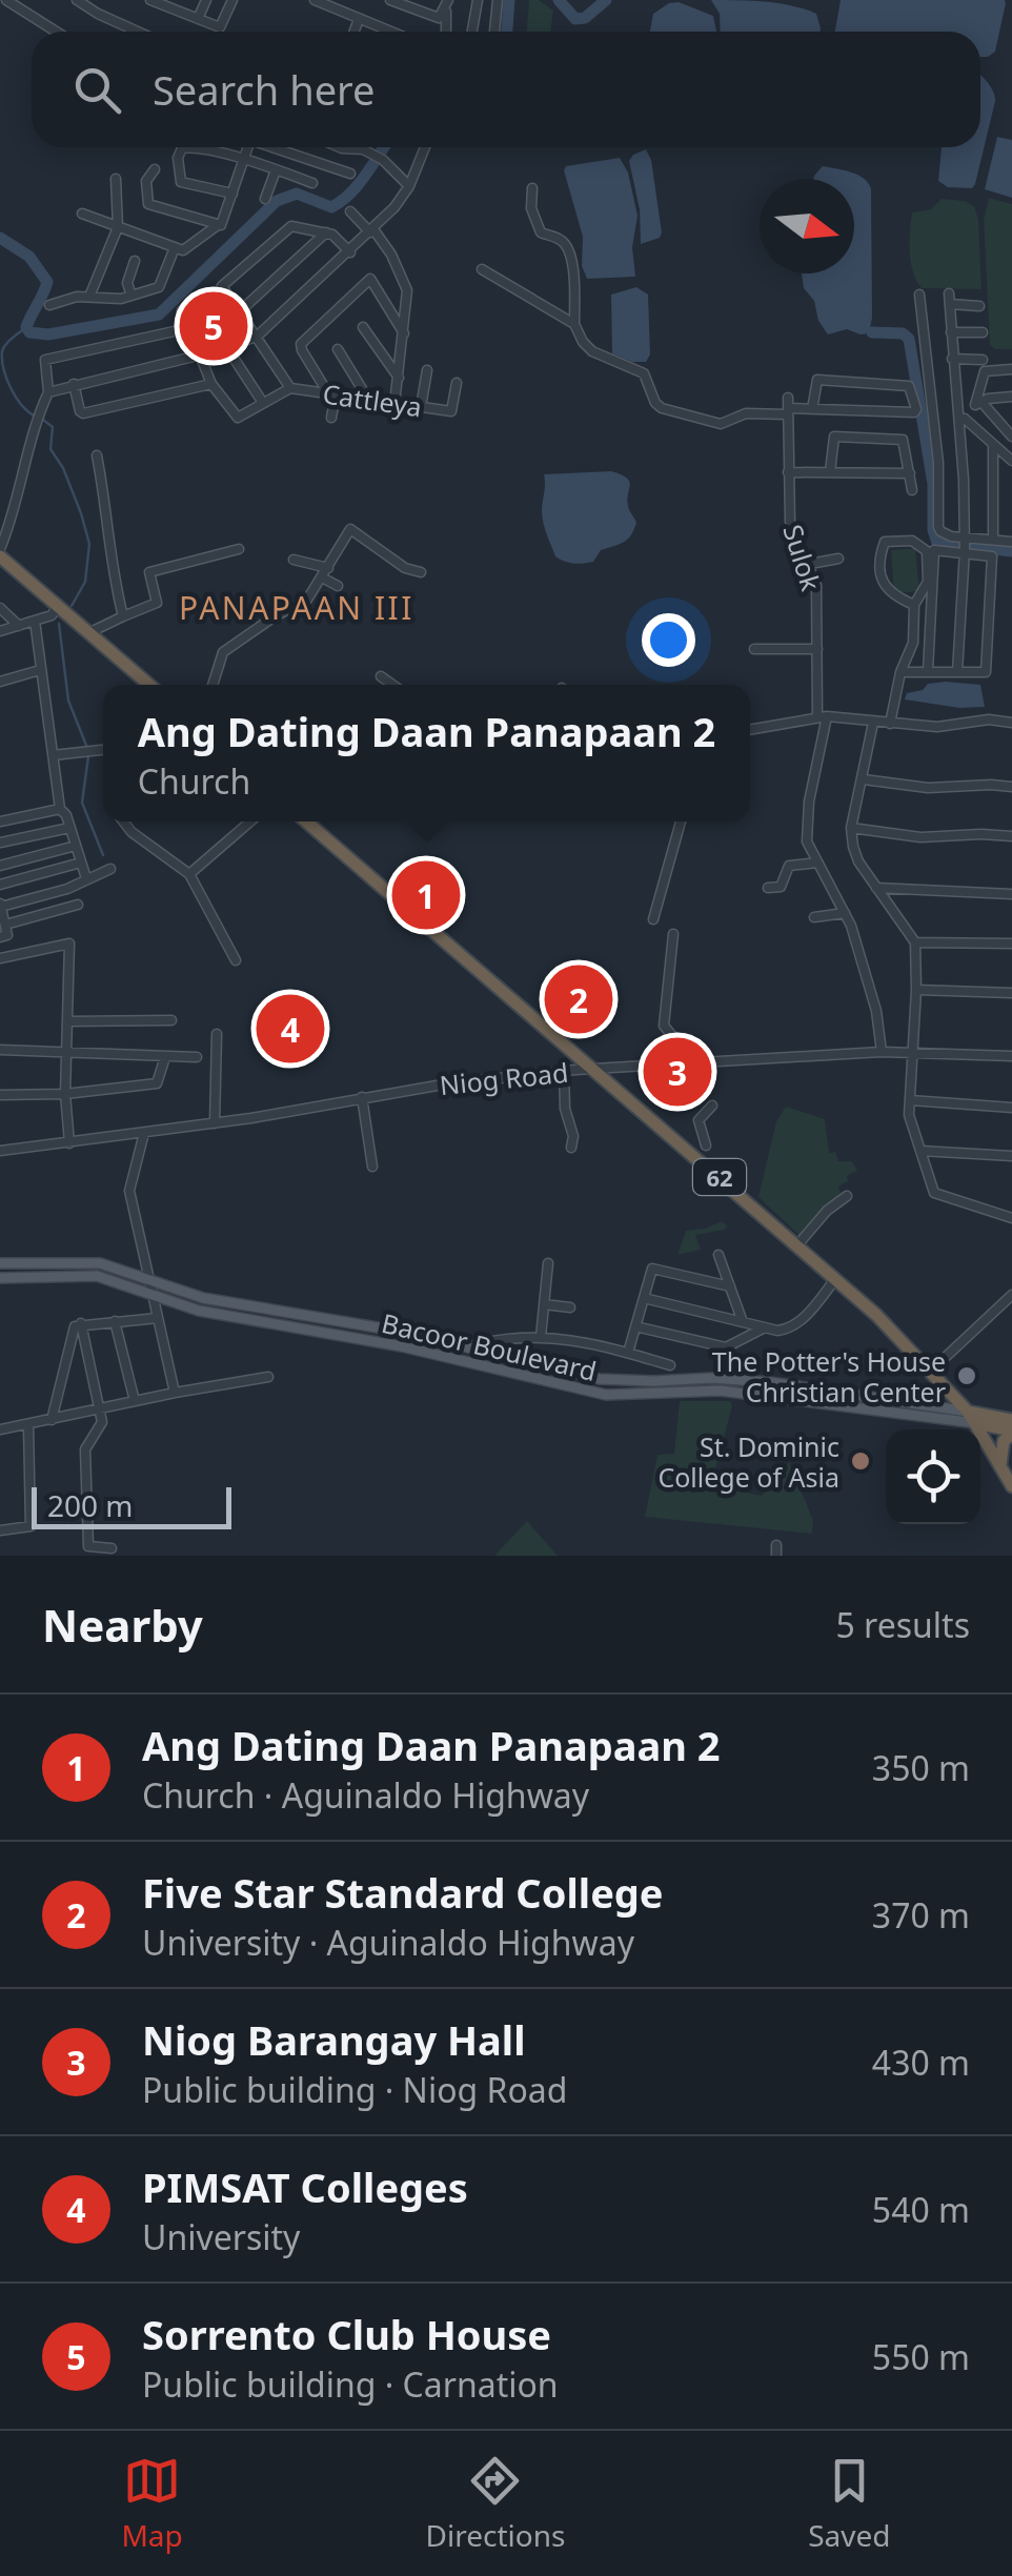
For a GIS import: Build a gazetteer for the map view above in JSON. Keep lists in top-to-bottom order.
{
  "streets": {
    "highway": ["62"],
    "main road": ["Bacoor Boulevard"],
    "street": ["Cattleya", "Sulok", "Niog Road"]
  },
  "crossings": [
    ["Sulok", "Niog Road"],
    ["Niog Road", "62"],
    ["62", "Bacoor Boulevard"]
  ],
  "districts": ["PANAPAAN III"],
  "places": ["The Potter's House Christian Center", "St. Dominic College of Asia"],
  "scale_bar": "200 m",
  "north": "right",
  "page": {
    "search": "Search here",
    "pins": [
      "5",
      "1",
      "2",
      "4",
      "3"
    ],
    "popup": ["Ang Dating Daan Panapaan 2", "Church"],
    "scale": "200 m",
    "heading": ["Nearby", "5 results"],
    "list": [
      {
        "mark": "1",
        "name": "Ang Dating Daan Panapaan 2",
        "note": "Church · Aguinaldo Highway",
        "value": "350 m"
      },
      {
        "mark": "2",
        "name": "Five Star Standard College",
        "note": "University · Aguinaldo Highway",
        "value": "370 m"
      },
      {
        "mark": "3",
        "name": "Niog Barangay Hall",
        "note": "Public building · Niog Road",
        "value": "430 m"
      },
      {
        "mark": "4",
        "name": "PIMSAT Colleges",
        "note": "University",
        "value": "540 m"
      },
      {
        "mark": "5",
        "name": "Sorrento Club House",
        "note": "Public building · Carnation",
        "value": "550 m"
      }
    ],
    "nav": ["Map", "Directions", "Saved"]
  }
}
